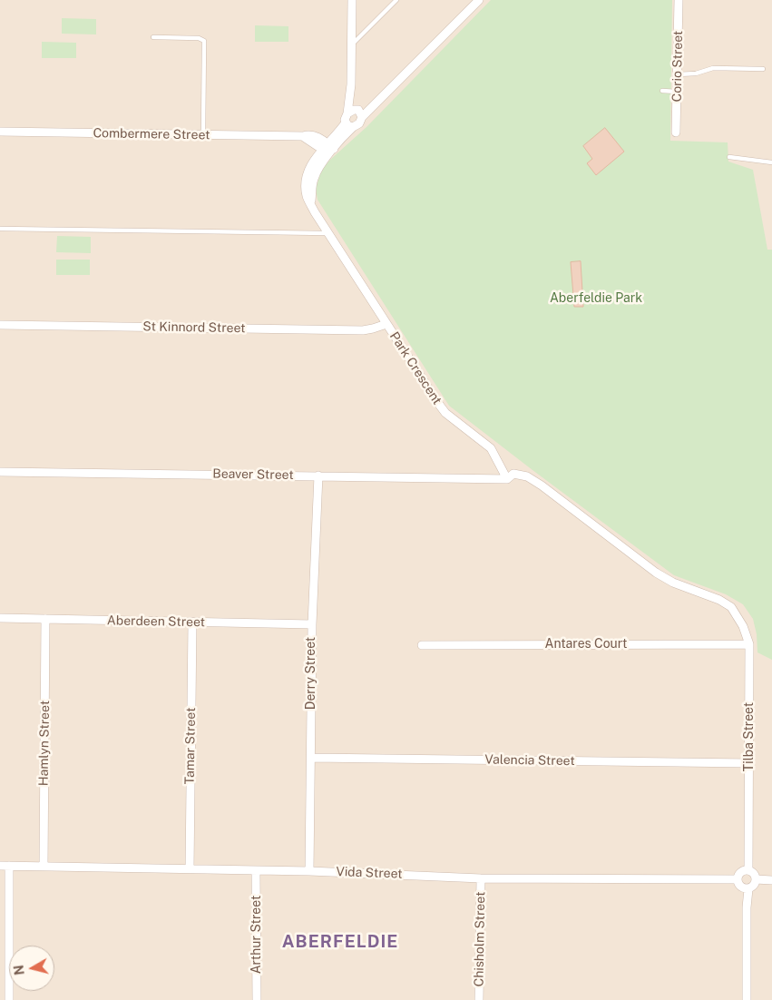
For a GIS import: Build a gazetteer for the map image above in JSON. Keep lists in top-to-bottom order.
{
  "streets": {
    "street": [
      "Corio Street",
      "Combermere Street",
      "St Kinnord Street",
      "Park Crescent",
      "Beaver Street",
      "Aberdeen Street",
      "Antares Court",
      "Derry Street",
      "Tilba Street",
      "Hamlyn Street",
      "Tamar Street",
      "Valencia Street",
      "Vida Street",
      "Arthur Street",
      "Chisholm Street"
    ]
  },
  "crossings": [
    ["Combermere Street", "Park Crescent"],
    ["St Kinnord Street", "Park Crescent"],
    ["Park Crescent", "Beaver Street"],
    ["Park Crescent", "Tilba Street"],
    ["Beaver Street", "Derry Street"],
    ["Beaver Street", "Tilba Street"],
    ["Aberdeen Street", "Derry Street"],
    ["Aberdeen Street", "Hamlyn Street"],
    ["Aberdeen Street", "Tamar Street"],
    ["Antares Court", "Tilba Street"],
    ["Derry Street", "Valencia Street"],
    ["Derry Street", "Vida Street"],
    ["Tilba Street", "Valencia Street"],
    ["Tilba Street", "Vida Street"],
    ["Hamlyn Street", "Vida Street"],
    ["Tamar Street", "Vida Street"],
    ["Vida Street", "Arthur Street"],
    ["Vida Street", "Chisholm Street"]
  ],
  "districts": ["ABERFELDIE"],
  "parks": ["Aberfeldie Park"],
  "north": "left"
}
